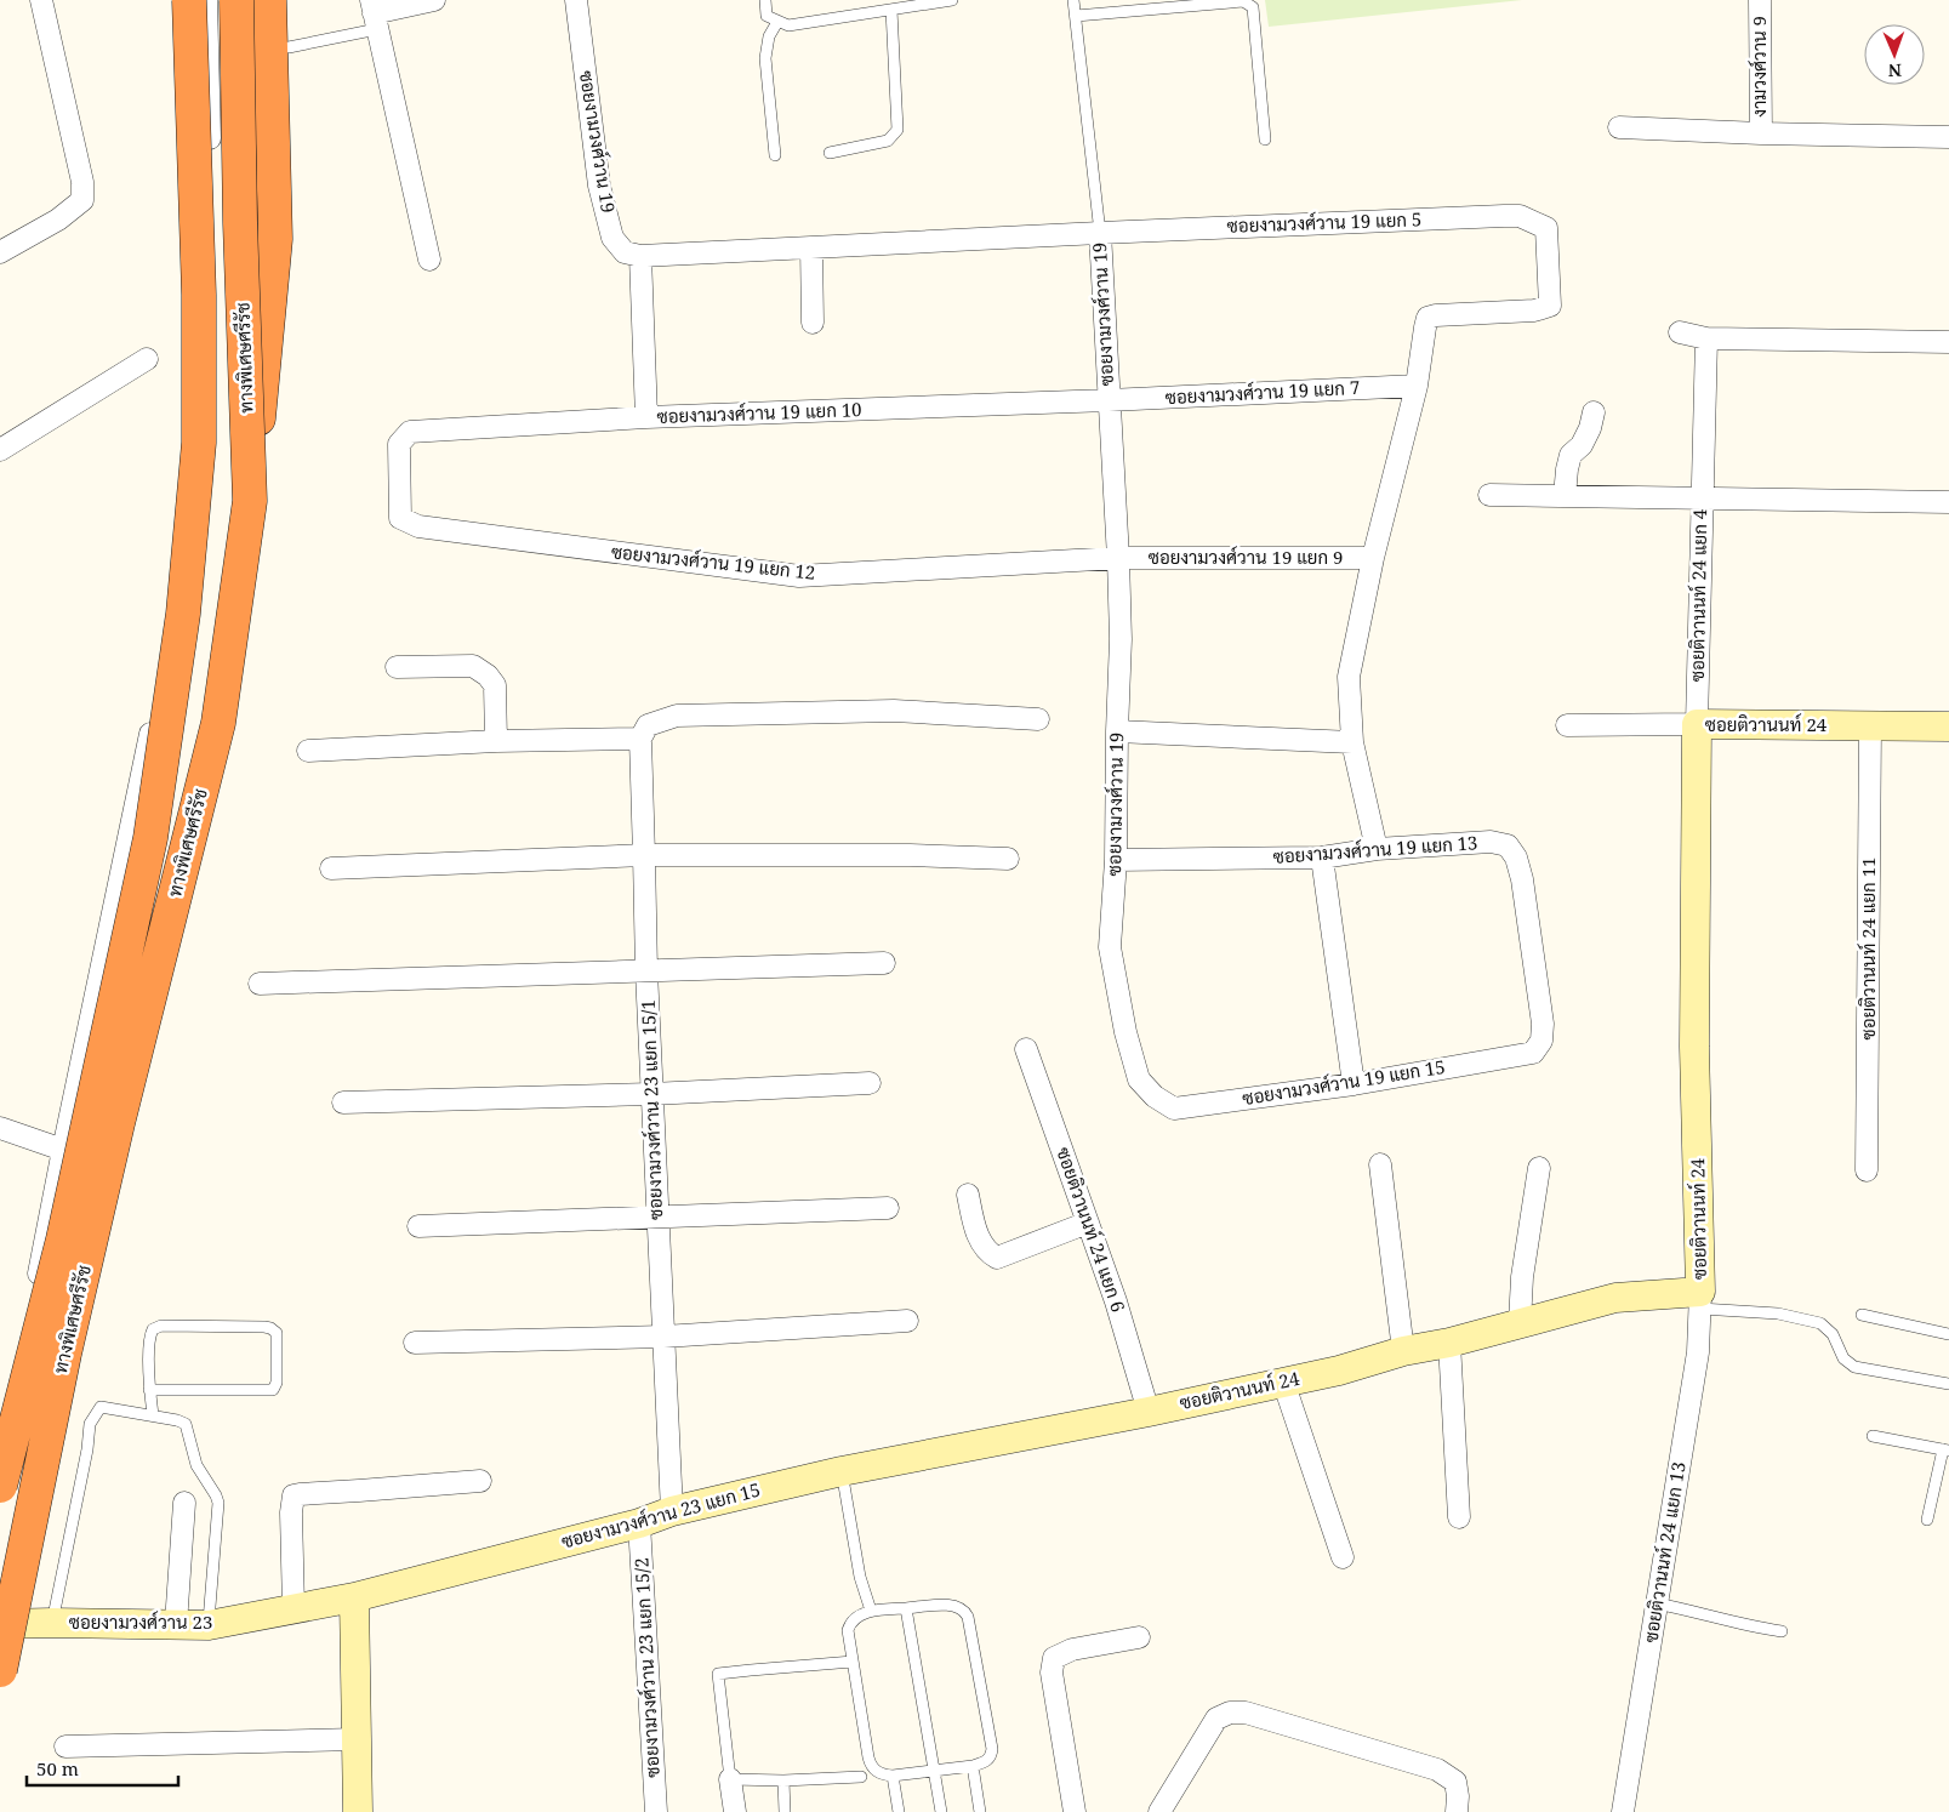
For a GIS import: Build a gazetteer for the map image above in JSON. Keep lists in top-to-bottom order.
{
  "streets": {
    "highway": ["ทางพิเศษศรีรัช"],
    "street": [
      "งามวงศ์วาน 9",
      "ซอยงามวงศ์วาน 19",
      "ซอยงามวงศ์วาน 19 แยก 5",
      "ซอยงามวงศ์วาน 19 แยก 7",
      "ซอยงามวงศ์วาน 19 แยก 10",
      "ซอยงามวงศ์วาน 19 แยก 9",
      "ซอยงามวงศ์วาน 19 แยก 12",
      "ซอยติวานนท์ 24 แยก 4",
      "ซอยติวานนท์ 24",
      "ซอยงามวงศ์วาน 19 แยก 13",
      "ซอยติวานนท์ 24 แยก 11",
      "ซอยงามวงศ์วาน 19 แยก 15",
      "ซอยงามวงศ์วาน 23 แยก 15/1",
      "ซอยติวานนท์ 24 แยก 6",
      "ซอยงามวงศ์วาน 23 แยก 15",
      "ซอยติวานนท์ 24 แยก 13",
      "ซอยงามวงศ์วาน 23",
      "ซอยงามวงศ์วาน 23 แยก 15/2"
    ]
  },
  "crossings": [
    ["ซอยงามวงศ์วาน 19", "ซอยงามวงศ์วาน 19 แยก 5"],
    ["ซอยงามวงศ์วาน 19", "ซอยงามวงศ์วาน 19 แยก 7"],
    ["ซอยงามวงศ์วาน 19", "ซอยงามวงศ์วาน 19 แยก 10"],
    ["ซอยงามวงศ์วาน 19", "ซอยงามวงศ์วาน 19 แยก 9"],
    ["ซอยงามวงศ์วาน 19", "ซอยงามวงศ์วาน 19 แยก 12"],
    ["ซอยงามวงศ์วาน 19", "ซอยงามวงศ์วาน 19 แยก 13"],
    ["ซอยงามวงศ์วาน 19", "ซอยงามวงศ์วาน 19 แยก 15"],
    ["ซอยงามวงศ์วาน 19 แยก 5", "ซอยงามวงศ์วาน 19 แยก 7"],
    ["ซอยงามวงศ์วาน 19 แยก 7", "ซอยงามวงศ์วาน 19 แยก 10"],
    ["ซอยงามวงศ์วาน 19 แยก 10", "ซอยงามวงศ์วาน 19 แยก 12"],
    ["ซอยงามวงศ์วาน 19 แยก 9", "ซอยงามวงศ์วาน 19 แยก 12"],
    ["ซอยติวานนท์ 24 แยก 4", "ซอยติวานนท์ 24"],
    ["ซอยติวานนท์ 24", "ซอยติวานนท์ 24 แยก 11"],
    ["ซอยติวานนท์ 24", "ซอยติวานนท์ 24 แยก 6"],
    ["ซอยติวานนท์ 24", "ซอยงามวงศ์วาน 23 แยก 15"],
    ["ซอยติวานนท์ 24", "ซอยติวานนท์ 24 แยก 13"],
    ["ซอยงามวงศ์วาน 19 แยก 13", "ซอยงามวงศ์วาน 19 แยก 15"],
    ["ซอยงามวงศ์วาน 23 แยก 15/1", "ซอยงามวงศ์วาน 23 แยก 15"],
    ["ซอยงามวงศ์วาน 23 แยก 15", "ซอยงามวงศ์วาน 23"],
    ["ซอยงามวงศ์วาน 23 แยก 15", "ซอยงามวงศ์วาน 23 แยก 15/2"]
  ],
  "scale_bar": "50 m",
  "north": "bottom"
}
